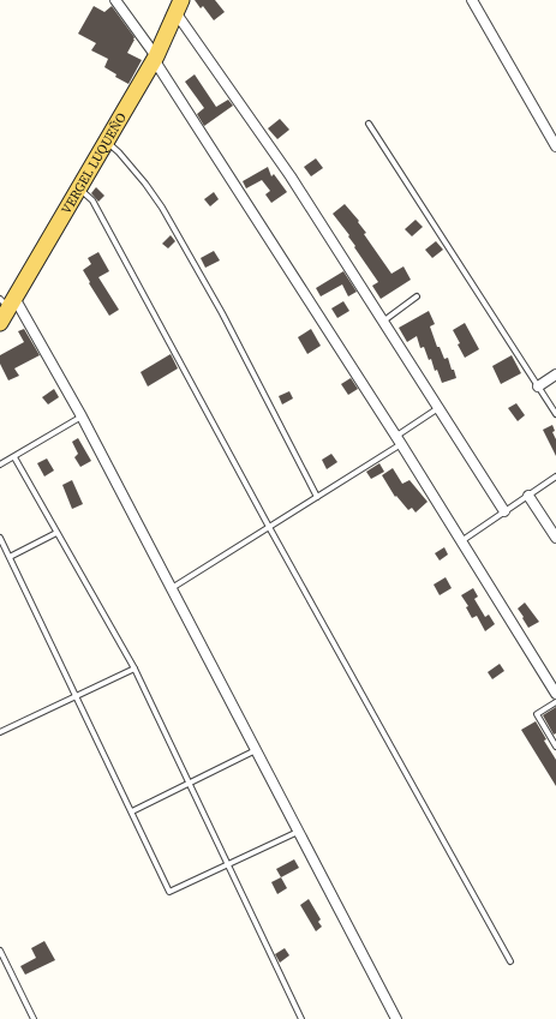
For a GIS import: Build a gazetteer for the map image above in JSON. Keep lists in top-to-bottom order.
{
  "streets": {
    "main road": ["VERGEL LUQUEÑO"]
  }
}
